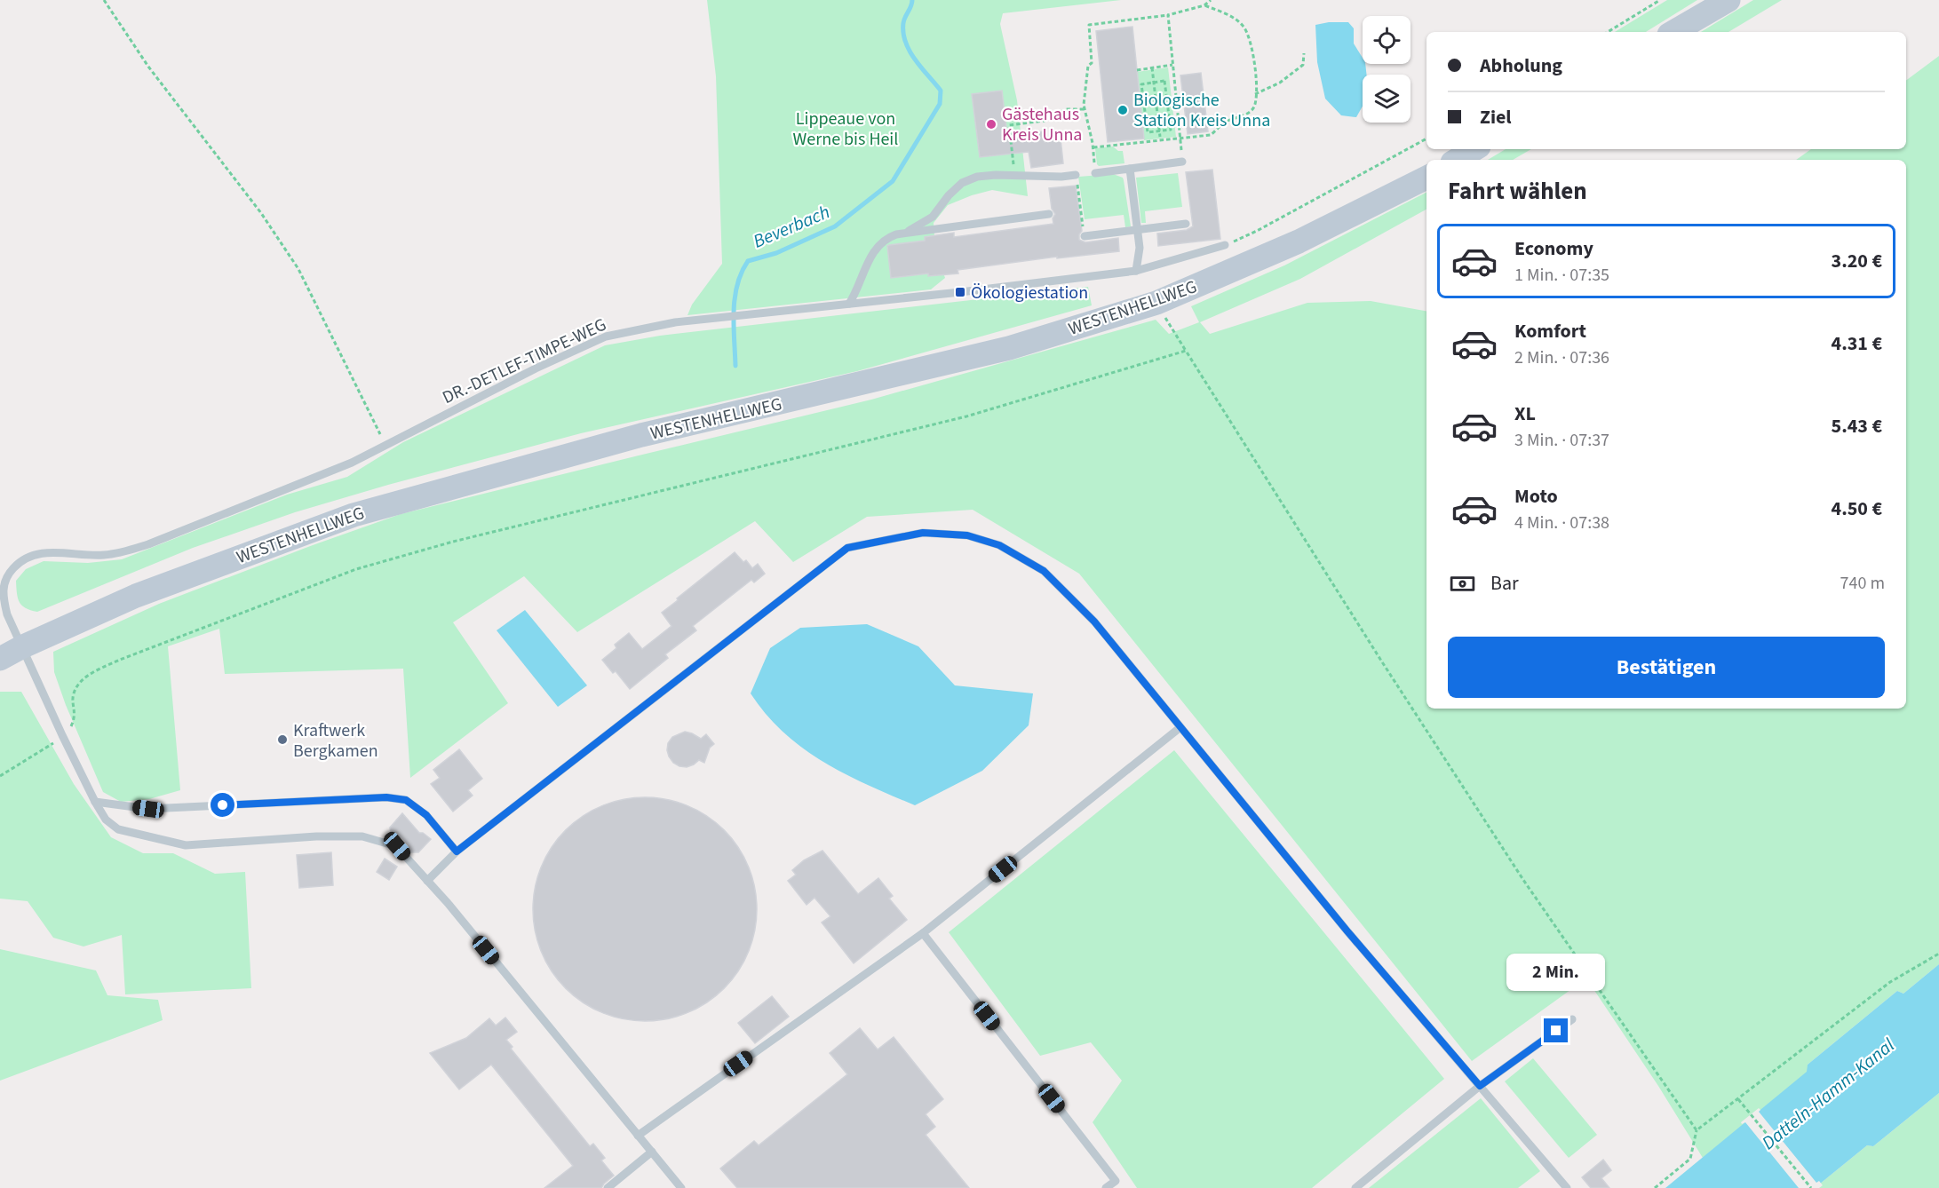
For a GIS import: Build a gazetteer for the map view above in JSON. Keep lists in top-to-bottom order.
{
  "streets": {
    "main road": ["WESTENHELLWEG"],
    "lane": ["DR.-DETLEF-TIMPE-WEG"]
  },
  "crossings": [
    ["WESTENHELLWEG", "DR.-DETLEF-TIMPE-WEG"]
  ],
  "water": ["Beverbach", "Datteln-Hamm-Kanal"],
  "parks": ["Lippeaue von Werne bis Heil"],
  "places": {
    "other": ["Biologische Station Kreis Unna", "Gästehaus Kreis Unna", "Kraftwerk Bergkamen"],
    "transit": ["Ökologiestation"]
  },
  "page": {
    "banner": ["Abholung", "Ziel"],
    "heading": "Fahrt wählen",
    "list": [
      {
        "name": "Economy",
        "note": "1 Min. · 07:35",
        "value": "3.20 €"
      },
      {
        "name": "Komfort",
        "note": "2 Min. · 07:36",
        "value": "4.31 €"
      },
      {
        "name": "XL",
        "note": "3 Min. · 07:37",
        "value": "5.43 €"
      },
      {
        "name": "Moto",
        "note": "4 Min. · 07:38",
        "value": "4.50 €"
      }
    ],
    "pay": ["Bar", "740 m"],
    "buttons": "Bestätigen",
    "bubble": "2 Min."
  }
}
